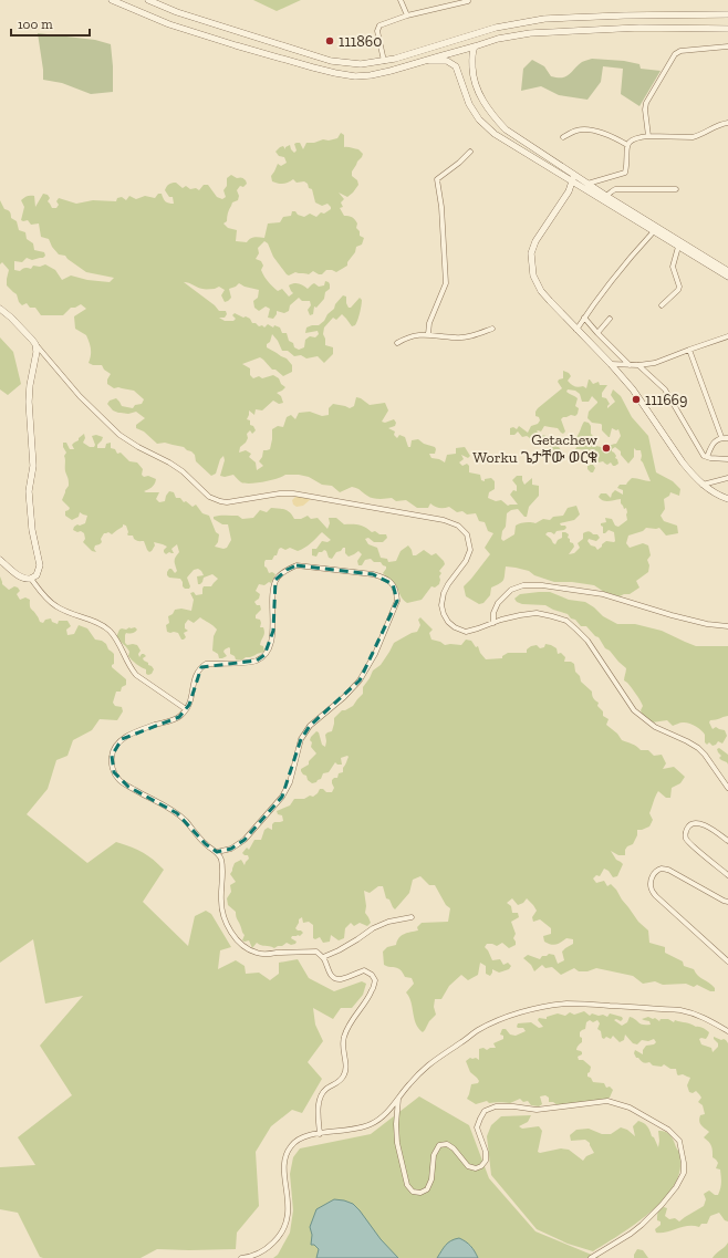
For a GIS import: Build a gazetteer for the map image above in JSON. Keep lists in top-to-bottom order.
{
  "places": ["111860", "111669", "Getachew Worku ጌታቸው ወርቁ"],
  "scale_bar": "100 m"
}
